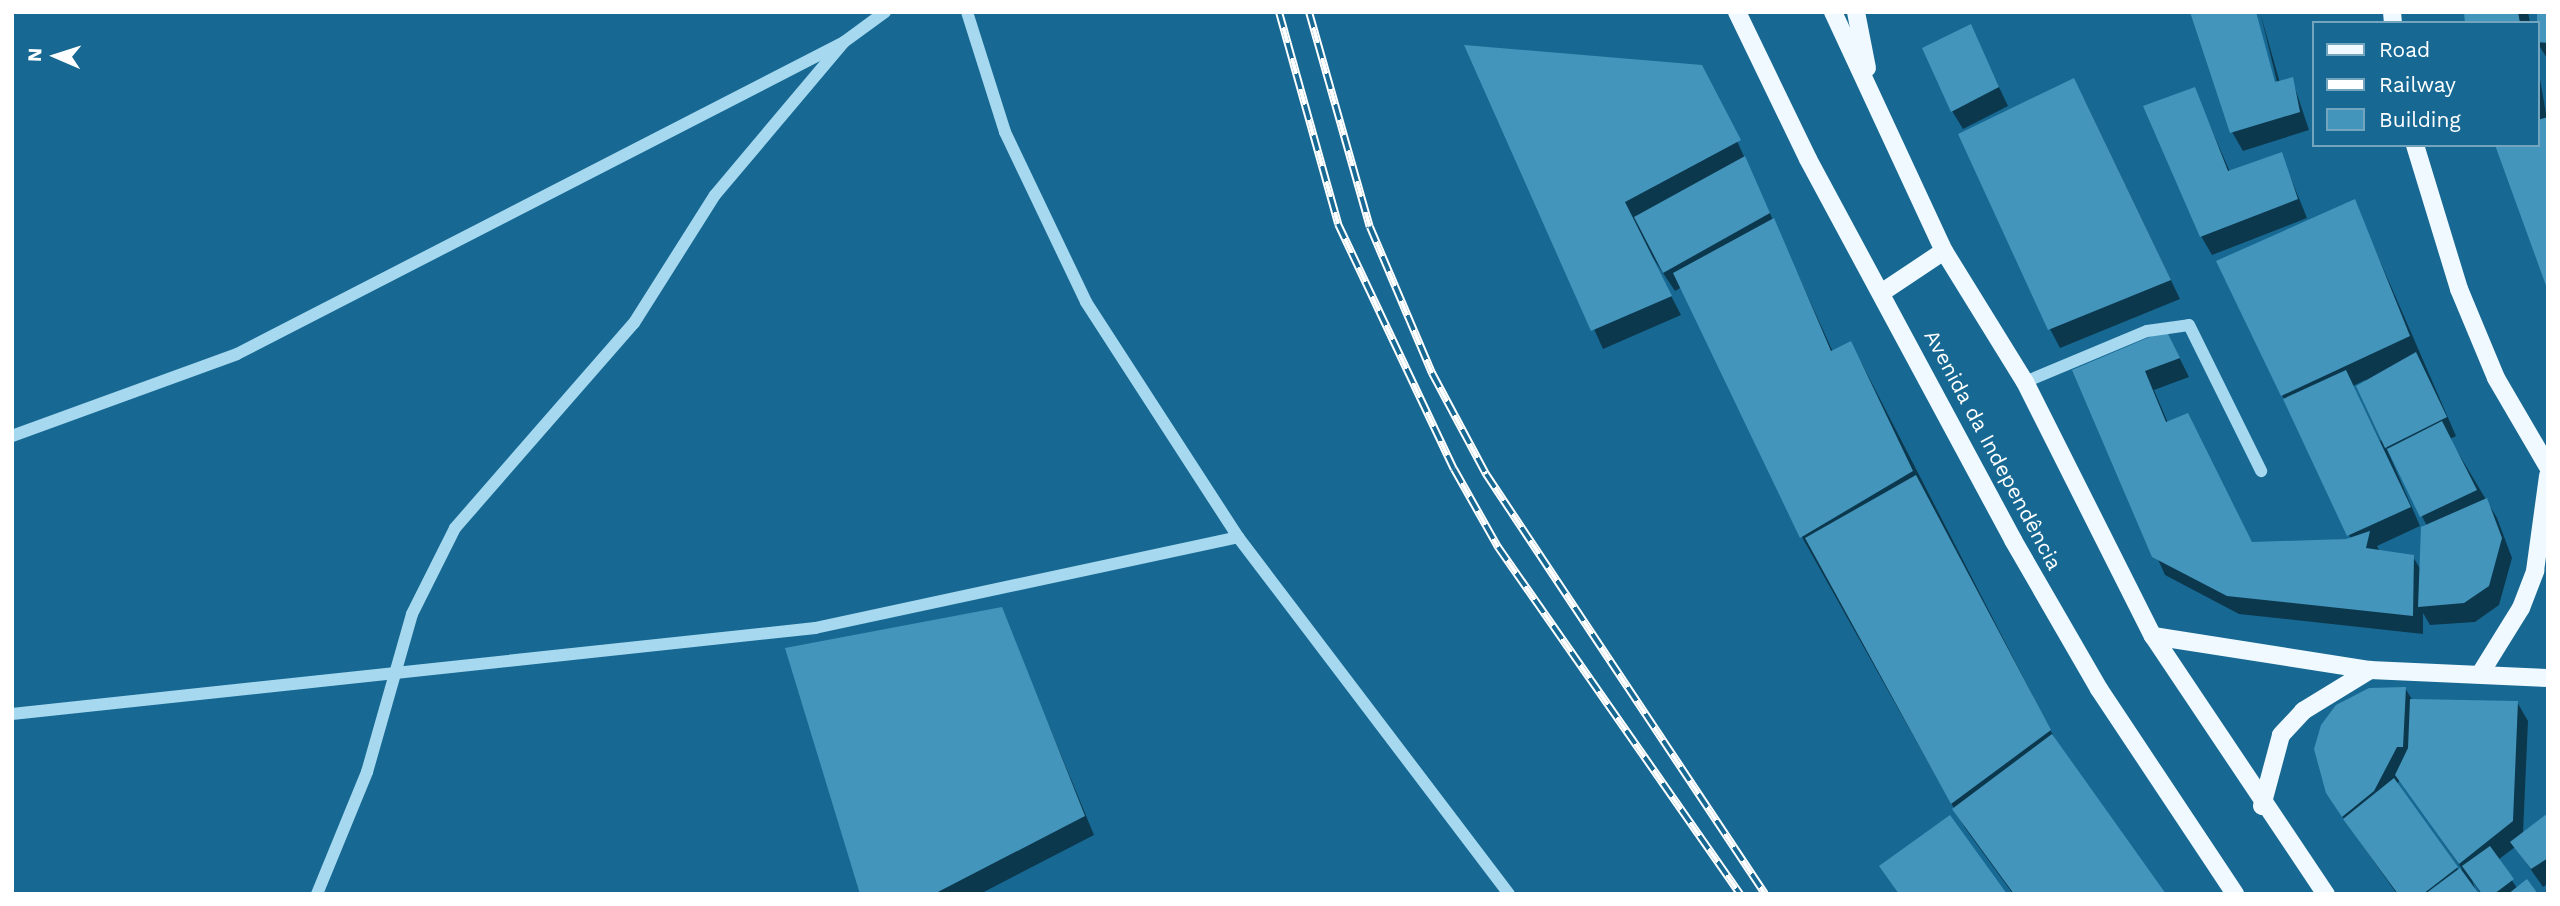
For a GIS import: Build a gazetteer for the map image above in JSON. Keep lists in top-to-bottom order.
{
  "streets": {
    "main road": ["Avenida da Independência"]
  },
  "legend": ["Road", "Railway", "Building"],
  "north": "left"
}
